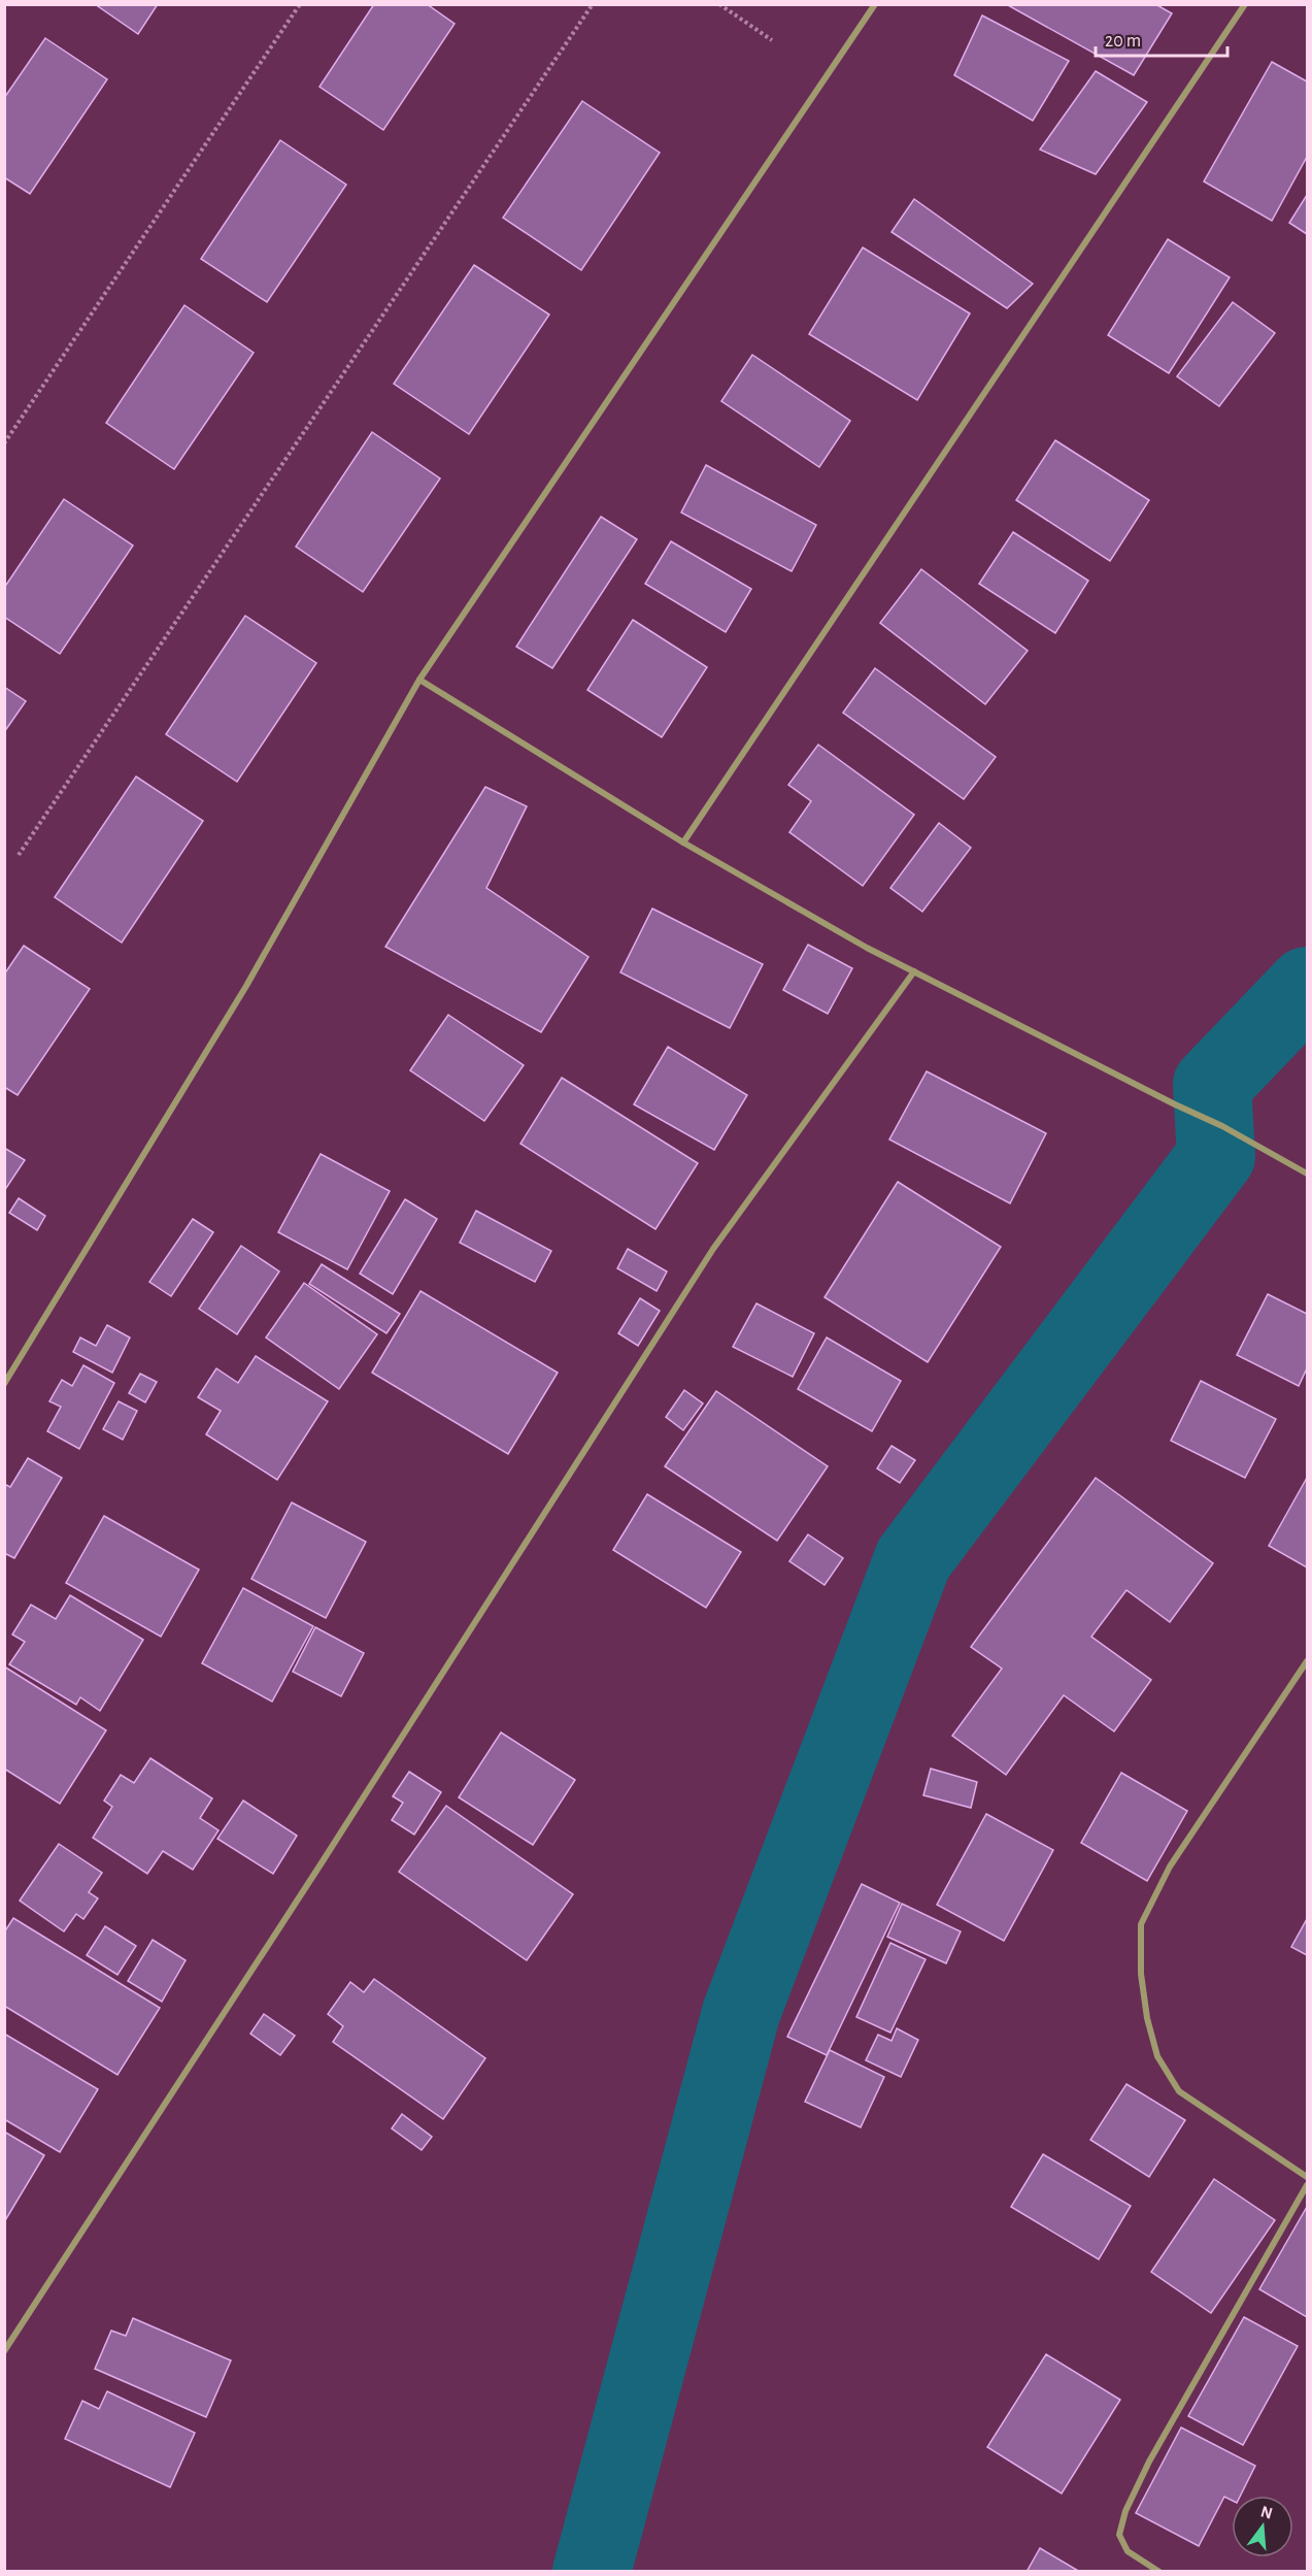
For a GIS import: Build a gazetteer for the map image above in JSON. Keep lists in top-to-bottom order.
{
  "scale_bar": "20 m",
  "north": "top"
}
